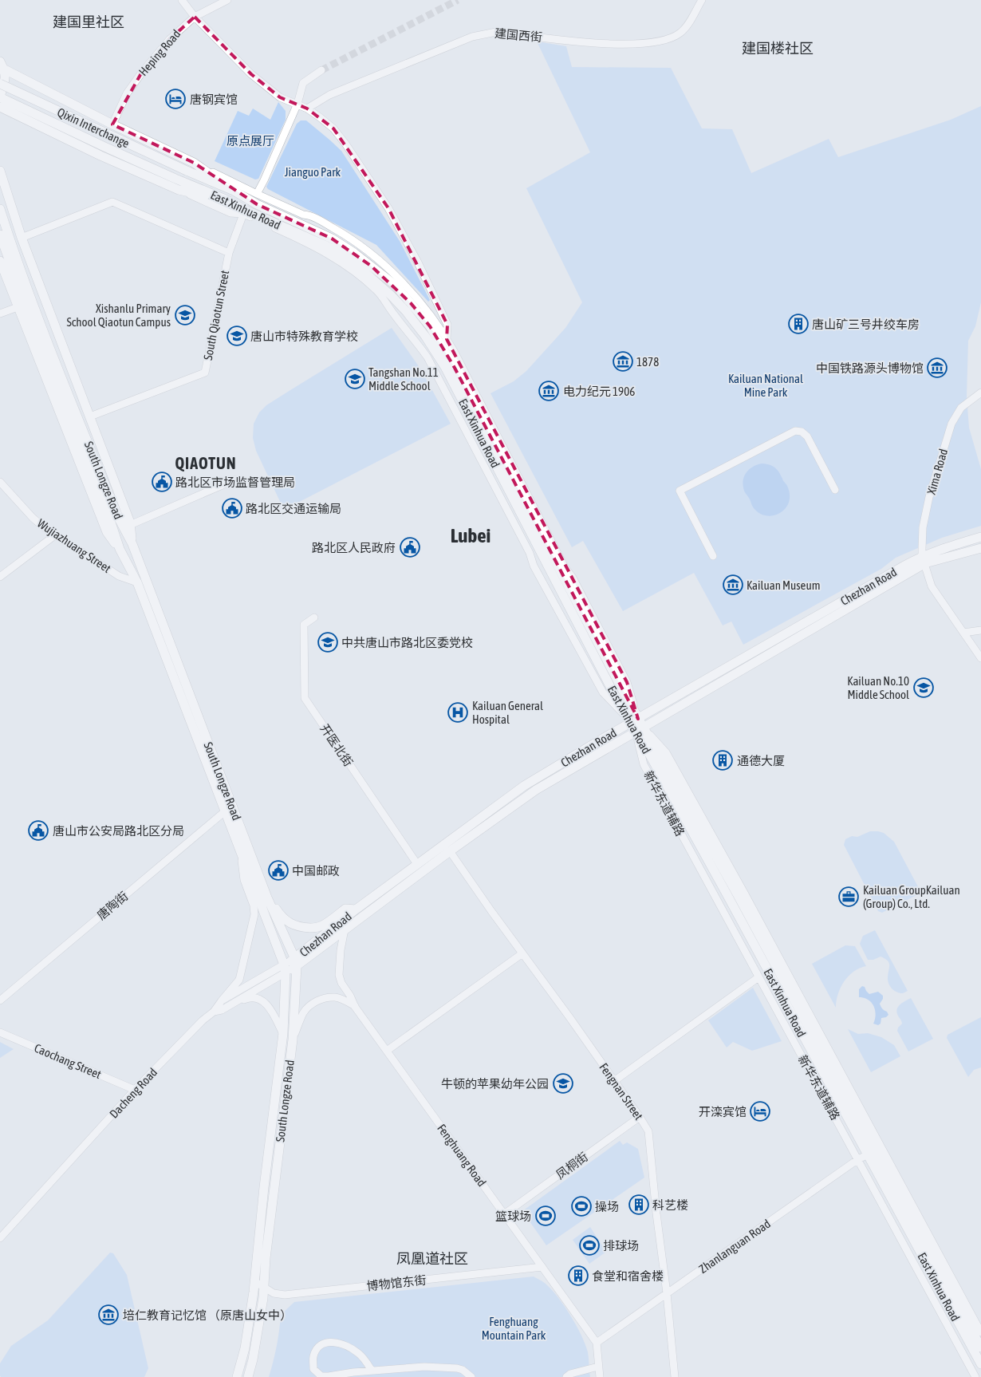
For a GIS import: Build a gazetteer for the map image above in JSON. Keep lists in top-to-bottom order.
{
  "streets": {
    "main road": [
      "Qixin Interchange",
      "East Xinhua Road",
      "South Longze Road",
      "Chezhan Road"
    ],
    "street": [
      "建国西街",
      "Heping Road",
      "South Qiaotun Street",
      "Xima Road",
      "Wujiazhuang Street",
      "开医北街",
      "新华东道辅路",
      "唐陶街",
      "Caochang Street",
      "Fengnan Street",
      "Dacheng Road",
      "Fenghuang Road",
      "凤桐街",
      "Zhanlanguan Road",
      "博物馆东街"
    ]
  },
  "crossings": [
    ["Qixin Interchange", "East Xinhua Road"],
    ["East Xinhua Road", "South Qiaotun Street"],
    ["East Xinhua Road", "Chezhan Road"],
    ["East Xinhua Road", "新华东道辅路"],
    ["East Xinhua Road", "Zhanlanguan Road"],
    ["Xima Road", "Chezhan Road"],
    ["South Longze Road", "Wujiazhuang Street"],
    ["South Longze Road", "Chezhan Road"],
    ["South Longze Road", "唐陶街"],
    ["South Longze Road", "Dacheng Road"],
    ["South Longze Road", "博物馆东街"],
    ["Chezhan Road", "开医北街"],
    ["Chezhan Road", "新华东道辅路"],
    ["Chezhan Road", "Fengnan Street"],
    ["Chezhan Road", "Fenghuang Road"],
    ["新华东道辅路", "Zhanlanguan Road"],
    ["Caochang Street", "Dacheng Road"],
    ["Fengnan Street", "凤桐街"],
    ["Fengnan Street", "Zhanlanguan Road"],
    ["Fenghuang Road", "凤桐街"],
    ["Fenghuang Road", "Zhanlanguan Road"],
    ["Fenghuang Road", "博物馆东街"]
  ],
  "districts": [
    "建国里社区",
    "建国楼社区",
    "QIAOTUN",
    "Lubei",
    "凤凰道社区"
  ],
  "parks": [
    "原点展厅",
    "Jianguo Park",
    "Kailuan National Mine Park",
    "Fenghuang Mountain Park"
  ],
  "places": {
    "hotel": ["唐钢宾馆", "开滦宾馆"],
    "school or university": [
      "Xishanlu Primary School Qiaotun Campus",
      "唐山市特殊教育学校",
      "Tangshan No.11 Middle School",
      "中共唐山市路北区委党校",
      "Kailuan No.10 Middle School",
      "牛顿的苹果幼年公园"
    ],
    "building": [
      "唐山矿三号井绞车房",
      "通德大厦",
      "科艺楼",
      "食堂和宿舍楼"
    ],
    "museum": [
      "1878",
      "中国铁路源头博物馆",
      "电力纪元 1906",
      "Kailuan Museum",
      "培仁教育记忆馆 （原唐山女中）"
    ],
    "public building": [
      "路北区市场监督管理局",
      "路北区交通运输局",
      "路北区人民政府",
      "唐山市公安局路北区分局",
      "中国邮政"
    ],
    "hospital": ["Kailuan General Hospital"],
    "office": ["Kailuan GroupKailuan (Group) Co., Ltd."],
    "sports": ["操场", "篮球场", "排球场"]
  }
}
